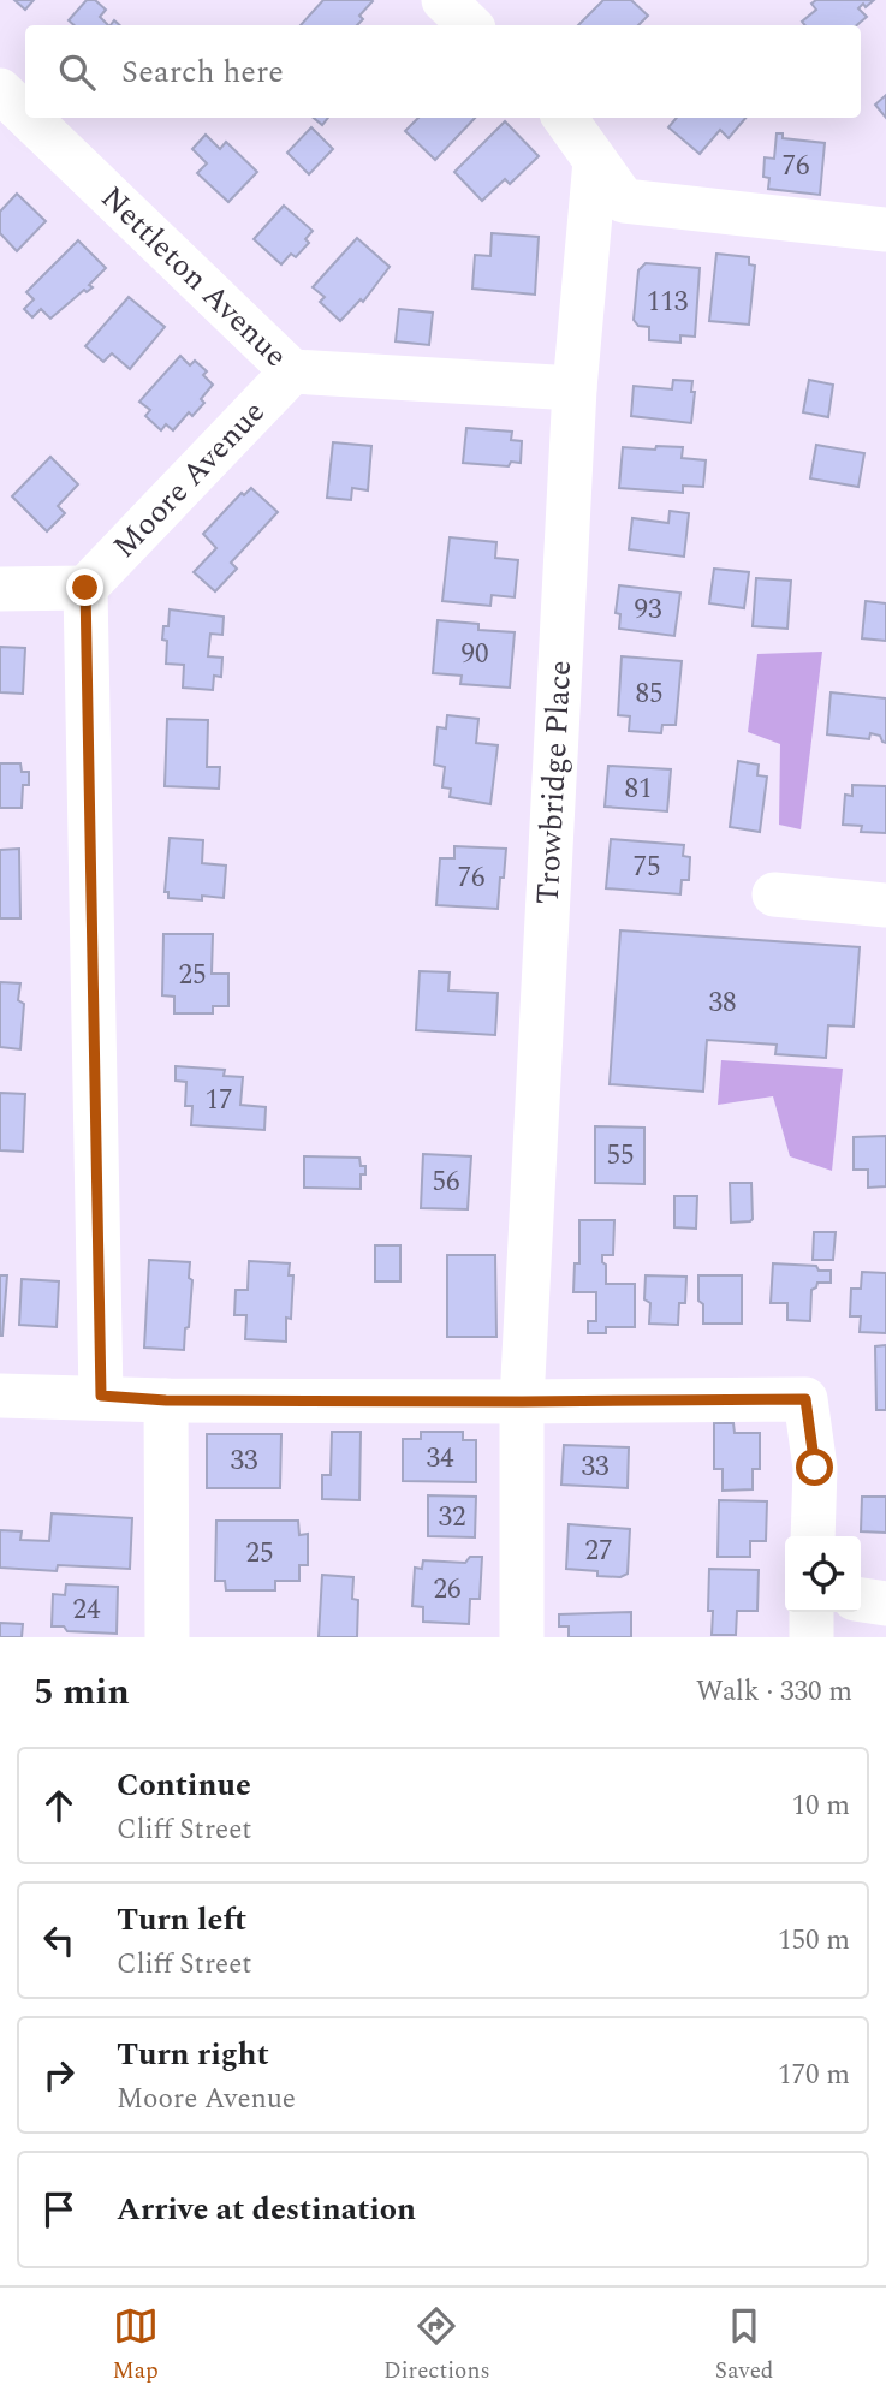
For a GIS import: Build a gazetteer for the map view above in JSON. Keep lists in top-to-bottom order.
{
  "streets": {
    "street": ["Nettleton Avenue", "Moore Avenue", "Trowbridge Place"]
  },
  "crossings": [
    ["Nettleton Avenue", "Moore Avenue"],
    ["Nettleton Avenue", "Trowbridge Place"]
  ],
  "house_numbers": [
    "76",
    "113",
    "93",
    "90",
    "85",
    "81",
    "75",
    "76",
    "25",
    "38",
    "17",
    "55",
    "56",
    "34",
    "33",
    "33",
    "32",
    "27",
    "25",
    "26",
    "24"
  ],
  "page": {
    "search": "Search here",
    "heading": ["5 min", "Walk · 330 m"],
    "list": [
      ["Continue", "Cliff Street", "10 m"],
      ["Turn left", "Cliff Street", "150 m"],
      ["Turn right", "Moore Avenue", "170 m"],
      "Arrive at destination"
    ],
    "nav": ["Map", "Directions", "Saved"]
  }
}
